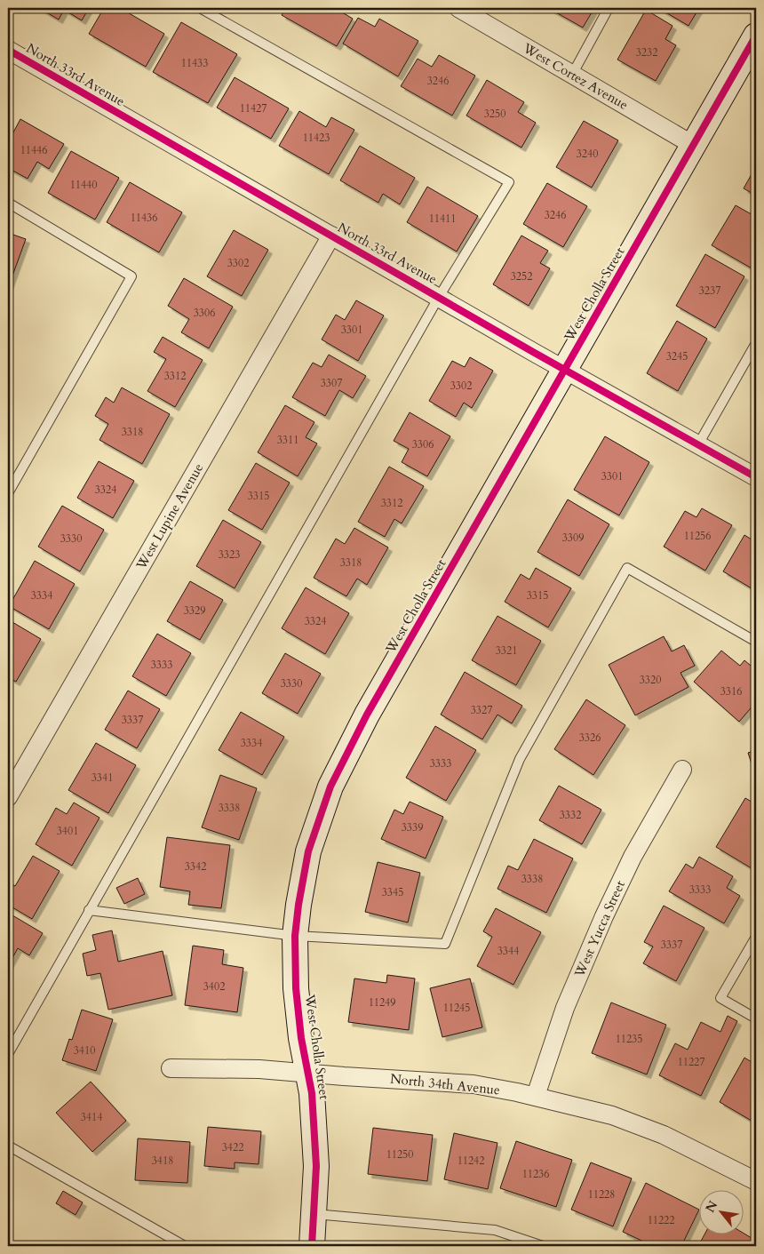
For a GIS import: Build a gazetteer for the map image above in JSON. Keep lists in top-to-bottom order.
{
  "streets": {
    "street": [
      "North 33rd Avenue",
      "West Cortez Avenue",
      "West Cholla Street",
      "West Lupine Avenue",
      "West Yucca Street",
      "North 34th Avenue"
    ]
  },
  "crossings": [
    ["North 33rd Avenue", "West Cholla Street"],
    ["North 33rd Avenue", "West Lupine Avenue"],
    ["West Cortez Avenue", "West Cholla Street"],
    ["West Cholla Street", "North 34th Avenue"],
    ["West Yucca Street", "North 34th Avenue"]
  ],
  "house_numbers": [
    "3232",
    "11433",
    "3246",
    "11427",
    "3250",
    "11423",
    "11446",
    "3240",
    "11440",
    "3246",
    "11436",
    "11411",
    "3302",
    "3252",
    "3237",
    "3306",
    "3301",
    "3245",
    "3312",
    "3307",
    "3302",
    "3318",
    "3311",
    "3306",
    "3301",
    "3324",
    "3315",
    "3312",
    "11256",
    "3309",
    "3330",
    "3323",
    "3318",
    "3334",
    "3315",
    "3329",
    "3324",
    "3321",
    "3333",
    "3320",
    "3330",
    "3316",
    "3327",
    "3337",
    "3326",
    "3334",
    "3333",
    "3341",
    "3338",
    "3332",
    "3339",
    "3401",
    "3342",
    "3338",
    "3333",
    "3345",
    "3337",
    "3344",
    "3402",
    "11249",
    "11245",
    "11235",
    "3410",
    "11227",
    "3414",
    "3422",
    "11250",
    "3418",
    "11242",
    "11236",
    "11228",
    "11222"
  ],
  "north": "top left"
}
